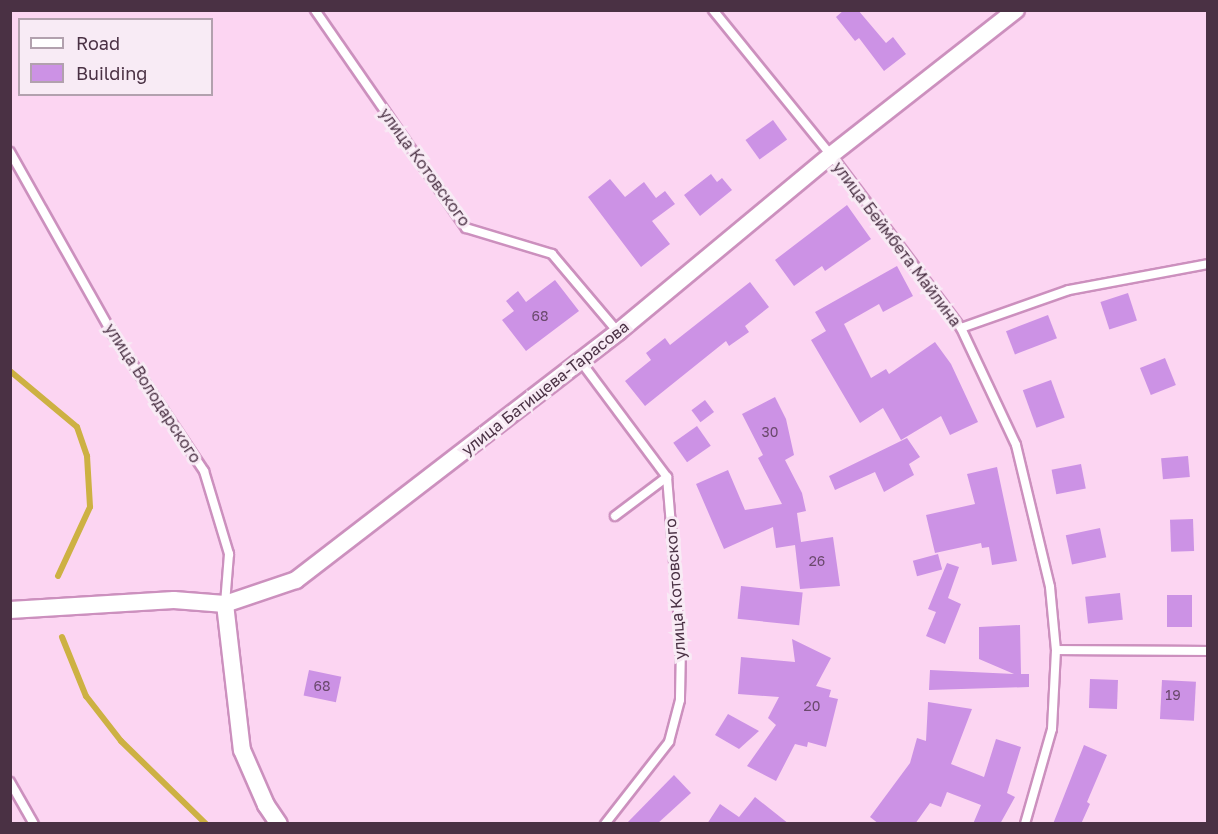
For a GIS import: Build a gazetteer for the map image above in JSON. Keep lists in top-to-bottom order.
{
  "streets": {
    "street": ["улица Батищева-Тарасова", "улица Володарского"],
    "lane": ["улица Котовского", "улица Беймбета Майлина"]
  },
  "crossings": [
    ["улица Котовского", "улица Батищева-Тарасова"],
    ["улица Беймбета Майлина", "улица Батищева-Тарасова"],
    ["улица Батищева-Тарасова", "улица Володарского"]
  ],
  "house_numbers": [
    "68",
    "30",
    "26",
    "68",
    "19",
    "20"
  ],
  "legend": ["Road", "Building"]
}
